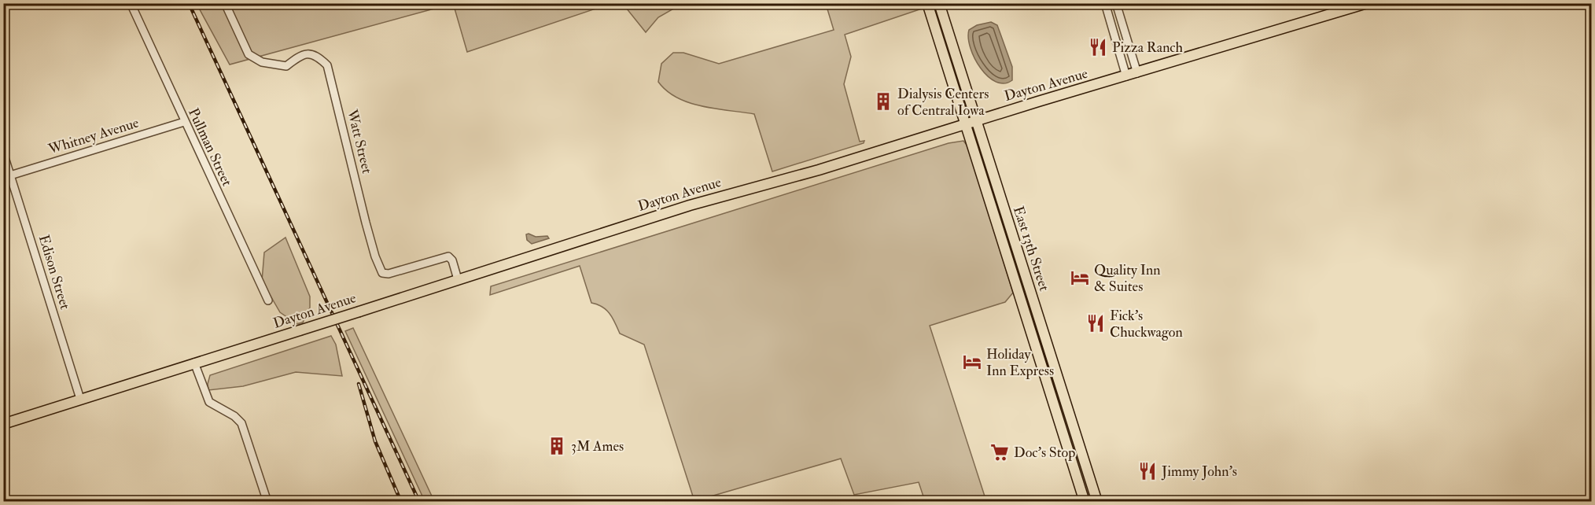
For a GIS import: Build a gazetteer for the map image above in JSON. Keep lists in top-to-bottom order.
{
  "streets": {
    "main road": ["Dayton Avenue", "East 13th Street"],
    "street": [
      "Whitney Avenue",
      "Watt Street",
      "Pullman Street",
      "Edison Street"
    ]
  },
  "crossings": [
    ["Dayton Avenue", "Watt Street"],
    ["Dayton Avenue", "East 13th Street"],
    ["Dayton Avenue", "Edison Street"],
    ["Whitney Avenue", "Pullman Street"],
    ["Whitney Avenue", "Edison Street"]
  ],
  "places": {
    "restaurant": ["Pizza Ranch", "Fick's Chuckwagon", "Jimmy John's"],
    "building": ["Dialysis Centers of Central Iowa", "3M Ames"],
    "hotel": ["Quality Inn & Suites", "Holiday Inn Express"],
    "supermarket": ["Doc's Stop"]
  }
}
